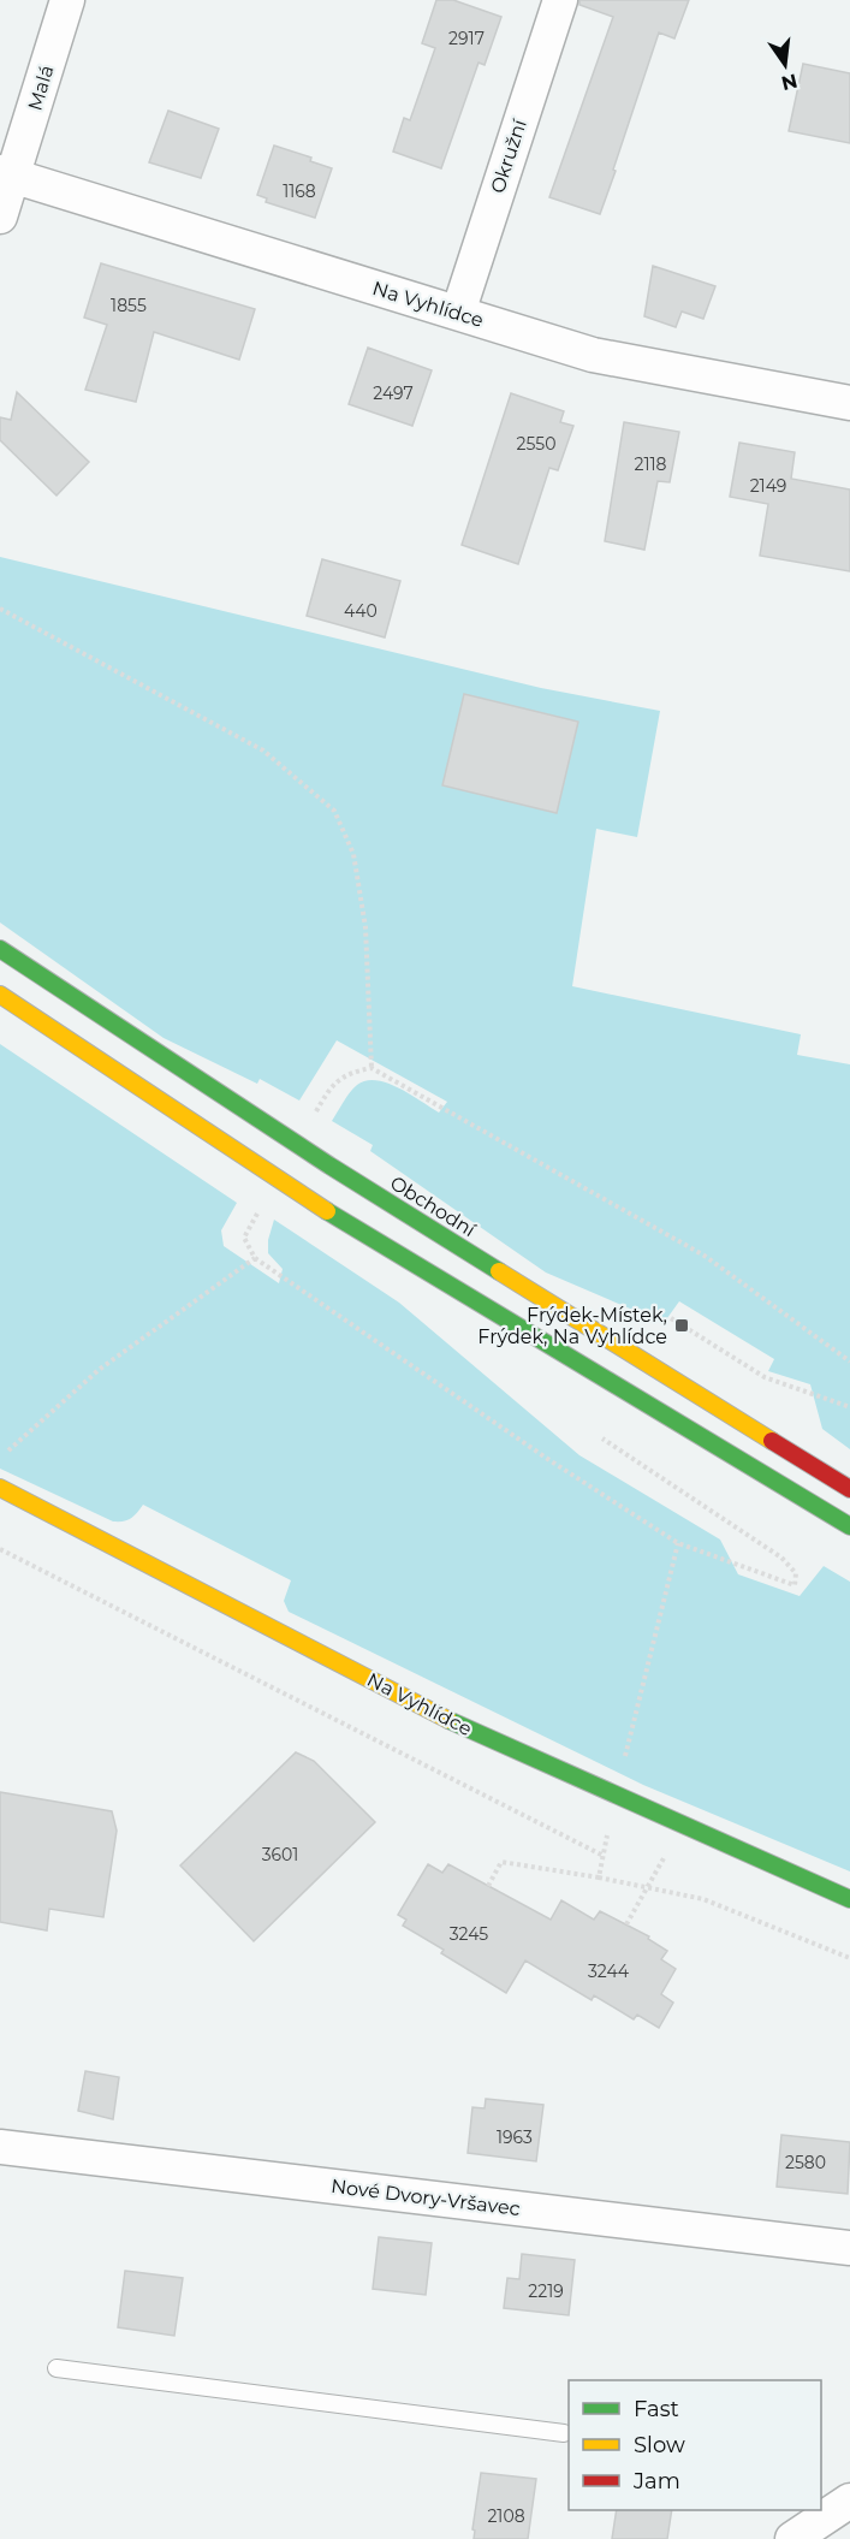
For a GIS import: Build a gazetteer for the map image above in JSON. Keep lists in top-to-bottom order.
{
  "streets": {
    "main road": ["Na Vyhlídce", "Obchodní"],
    "street": ["Malá", "Okružní", "Nové Dvory-Vršavec"]
  },
  "crossings": [
    ["Malá", "Na Vyhlídce"],
    ["Okružní", "Na Vyhlídce"]
  ],
  "places": {
    "transit": ["Frýdek-Místek, Frýdek, Na Vyhlídce"]
  },
  "house_numbers": [
    "2917",
    "1168",
    "1855",
    "2497",
    "2550",
    "2118",
    "2149",
    "440",
    "3601",
    "3245",
    "3244",
    "1963",
    "2580",
    "2219",
    "2108"
  ],
  "legend": ["Fast", "Slow", "Jam"],
  "north": "bottom"
}
